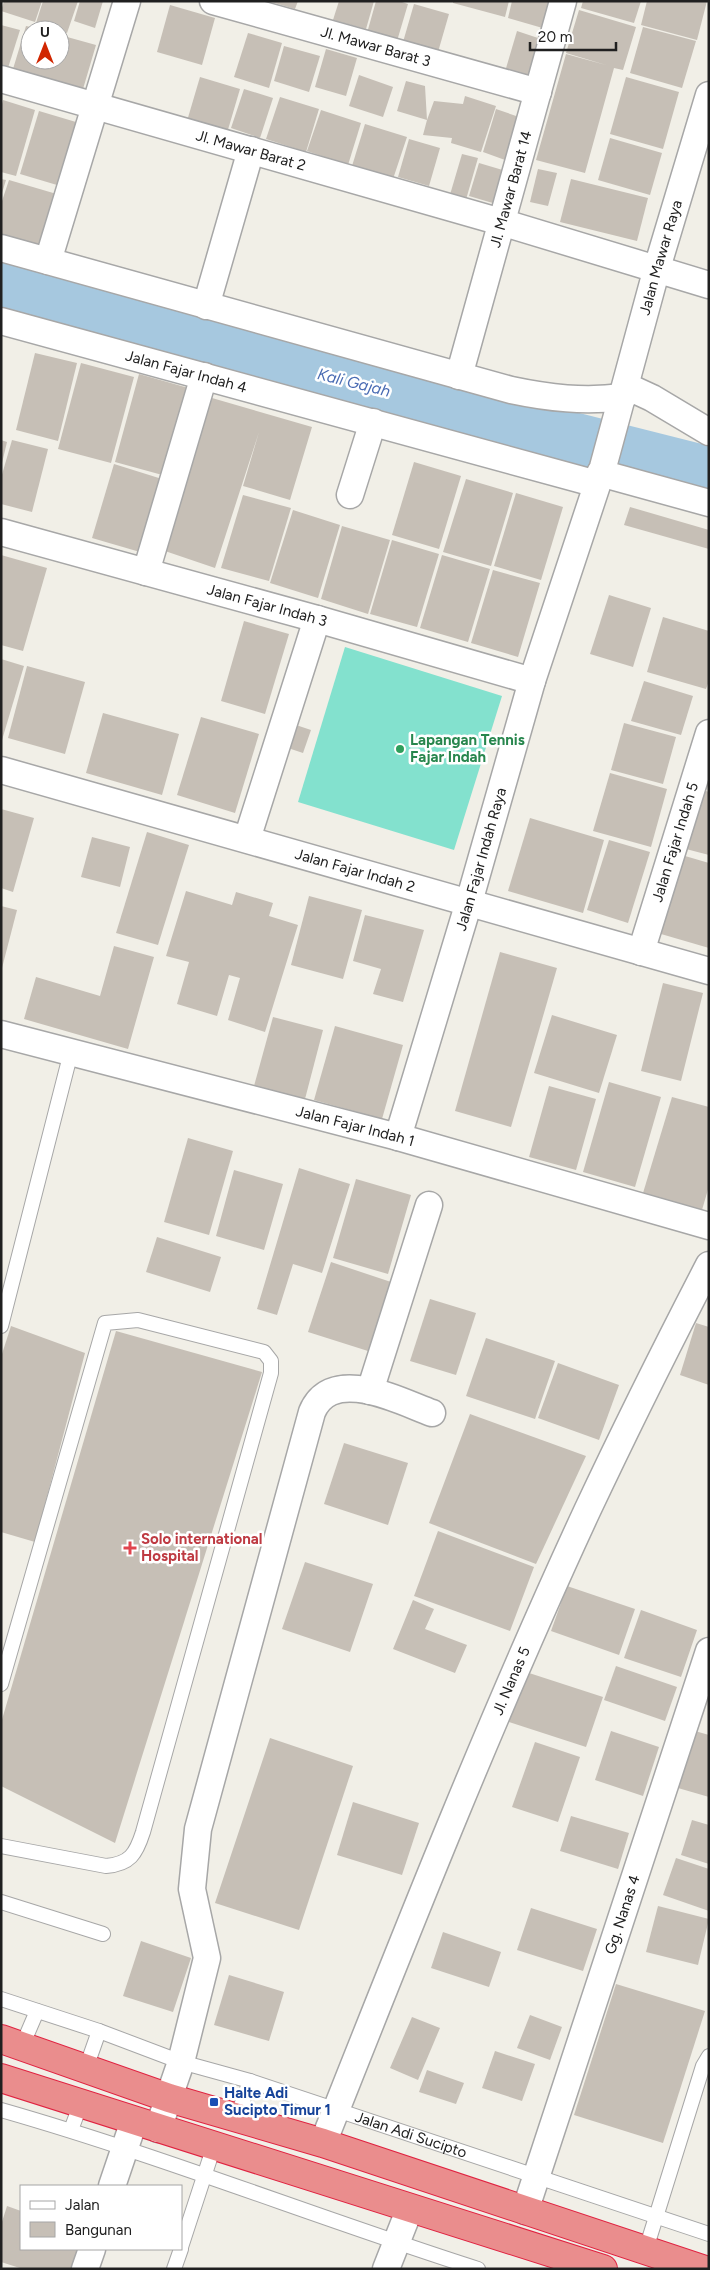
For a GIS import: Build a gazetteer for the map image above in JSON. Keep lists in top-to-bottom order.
{
  "streets": {
    "street": [
      "Jl. Mawar Barat 3",
      "Jl. Mawar Barat 2",
      "Jl. Mawar Barat 14",
      "Jalan Mawar Raya",
      "Jalan Fajar Indah 4",
      "Jalan Fajar Indah 3",
      "Jalan Fajar Indah 5",
      "Jalan Fajar Indah Raya",
      "Jalan Fajar Indah 2",
      "Jalan Fajar Indah 1",
      "Jl. Nanas 5",
      "Gg. Nanas 4"
    ],
    "lane": ["Jalan Adi Sucipto"]
  },
  "crossings": [
    ["Jl. Mawar Barat 3", "Jl. Mawar Barat 14"],
    ["Jl. Mawar Barat 2", "Jl. Mawar Barat 14"],
    ["Jl. Mawar Barat 2", "Jalan Mawar Raya"],
    ["Jalan Mawar Raya", "Jalan Fajar Indah 4"],
    ["Jalan Mawar Raya", "Jalan Fajar Indah Raya"],
    ["Jalan Fajar Indah 4", "Jalan Fajar Indah Raya"],
    ["Jalan Fajar Indah 3", "Jalan Fajar Indah Raya"],
    ["Jalan Fajar Indah 5", "Jalan Fajar Indah 2"],
    ["Jalan Fajar Indah Raya", "Jalan Fajar Indah 2"],
    ["Jalan Fajar Indah Raya", "Jalan Fajar Indah 1"],
    ["Jl. Nanas 5", "Jalan Adi Sucipto"],
    ["Gg. Nanas 4", "Jalan Adi Sucipto"]
  ],
  "water": ["Kali Gajah"],
  "places": {
    "other": ["Lapangan Tennis Fajar Indah"],
    "health": ["Solo international Hospital"],
    "transit": ["Halte Adi Sucipto Timur 1"]
  },
  "legend": ["Jalan", "Bangunan"],
  "scale_bar": "20 m",
  "north": "top"
}
